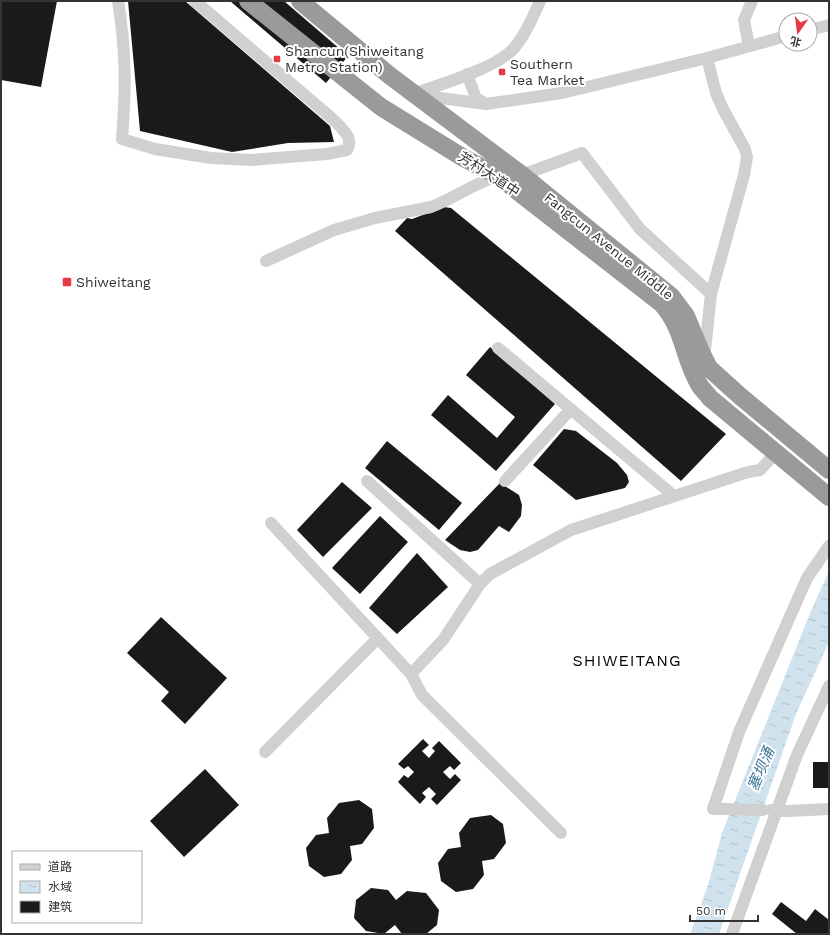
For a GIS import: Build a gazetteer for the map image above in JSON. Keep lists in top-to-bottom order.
{
  "streets": {
    "highway": ["Fangcun Avenue Middle"]
  },
  "districts": ["SHIWEITANG"],
  "water": ["塞坝涌"],
  "places": {
    "transit": ["Shancun(Shiweitang Metro Station)", "Southern Tea Market", "Shiweitang"]
  },
  "legend": ["道路", "水域", "建筑"],
  "scale_bar": "50 m",
  "north": "bottom"
}
